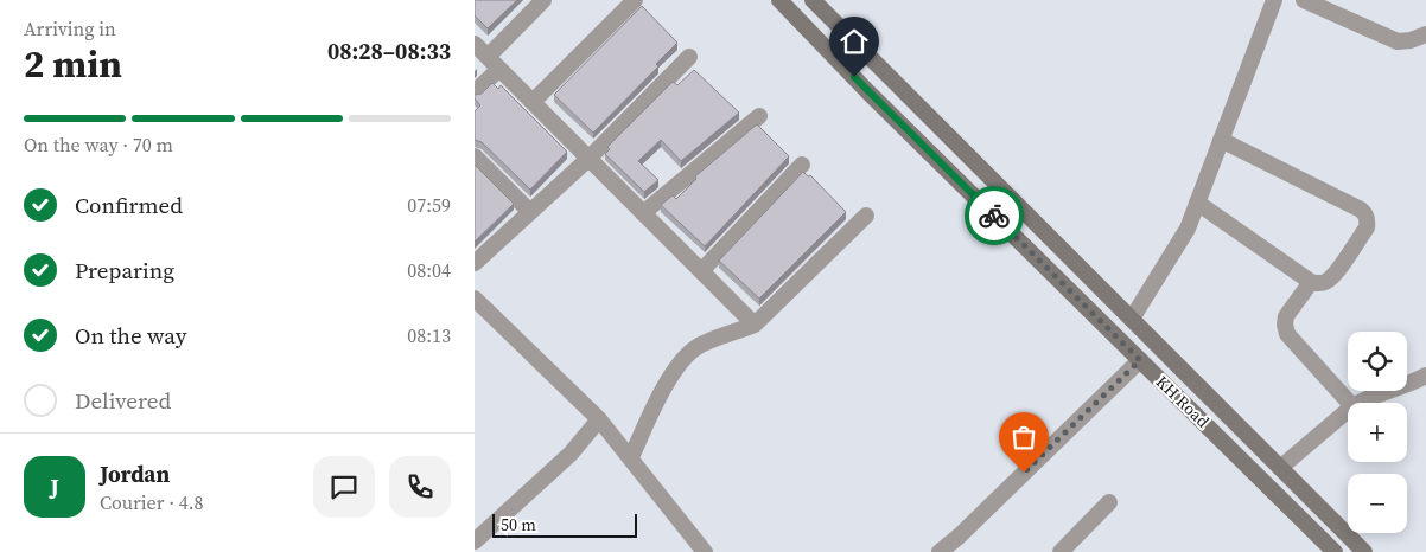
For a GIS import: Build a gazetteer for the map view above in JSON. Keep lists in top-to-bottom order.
{
  "streets": {
    "main road": ["KH Road"]
  },
  "scale_bar": "50 m",
  "page": {
    "heading": ["2 min", "Arriving in", "08:28–08:33"],
    "panel": ["Jordan", "Courier · 4.8"],
    "bar": "On the way · 70 m",
    "list": [
      ["Confirmed", "07:59"],
      ["Preparing", "08:04"],
      ["On the way", "08:13"],
      "Delivered"
    ],
    "map_buttons": ["+", "−"],
    "round": "J",
    "scale": "50 m"
  }
}
